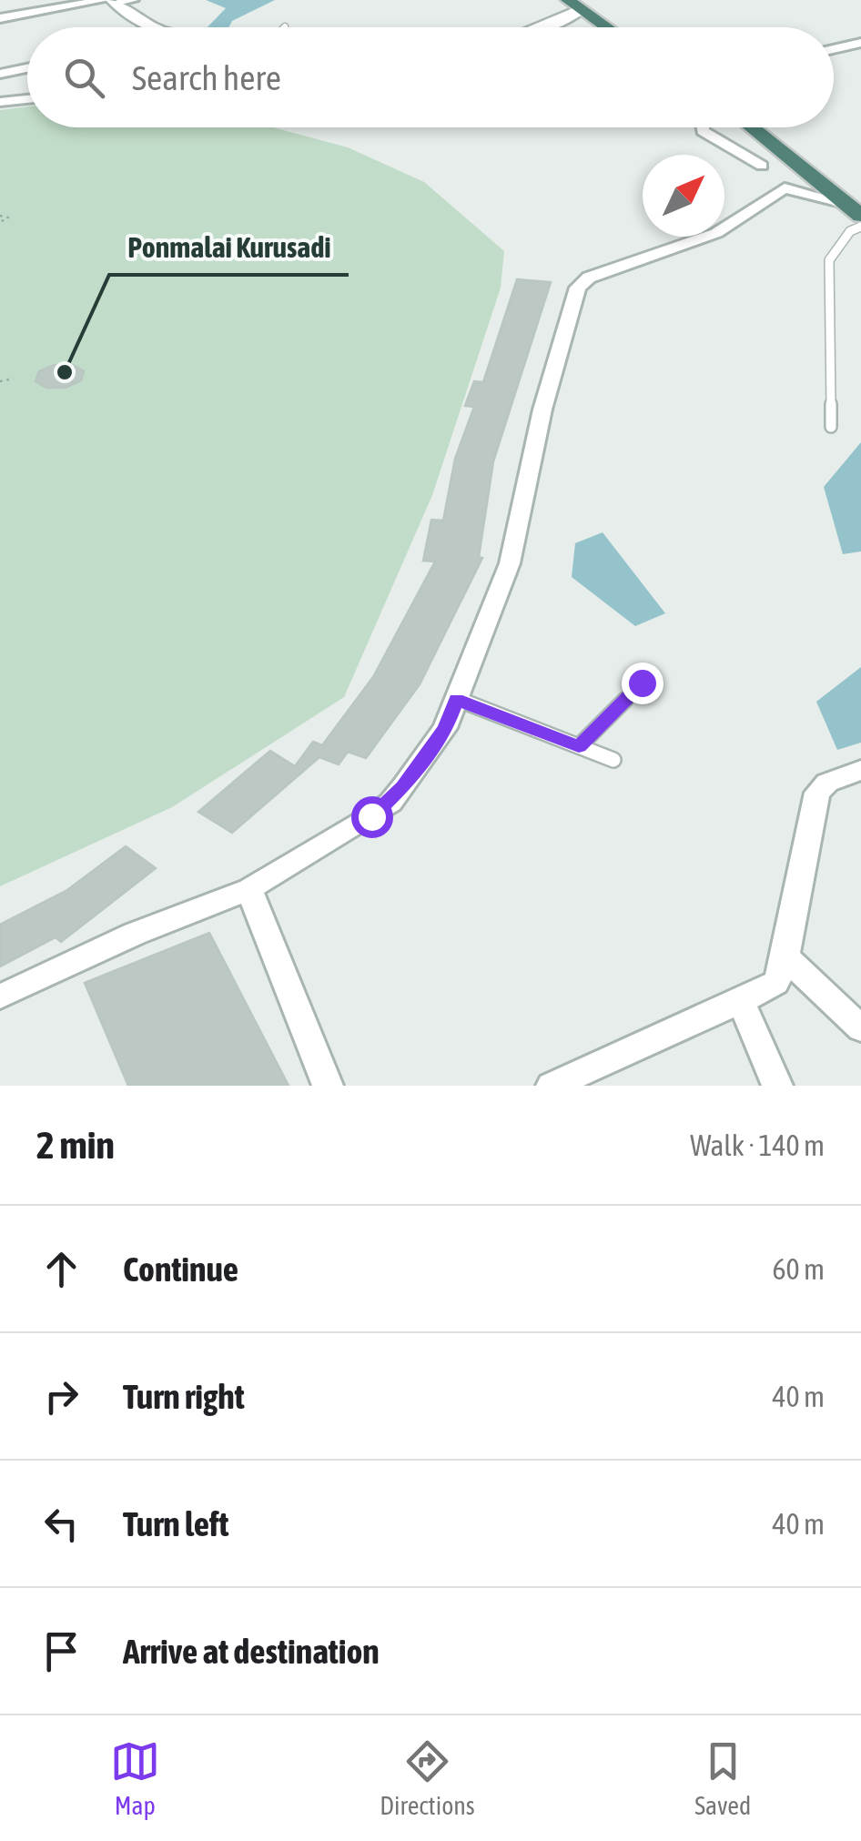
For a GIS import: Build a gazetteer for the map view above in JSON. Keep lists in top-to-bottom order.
{
  "places": ["Ponmalai Kurusadi"],
  "north": "top right",
  "page": {
    "search": "Search here",
    "heading": ["2 min", "Walk · 140 m"],
    "list": [
      ["Continue", "60 m"],
      ["Turn right", "40 m"],
      ["Turn left", "40 m"],
      "Arrive at destination"
    ],
    "nav": ["Map", "Directions", "Saved"]
  }
}
